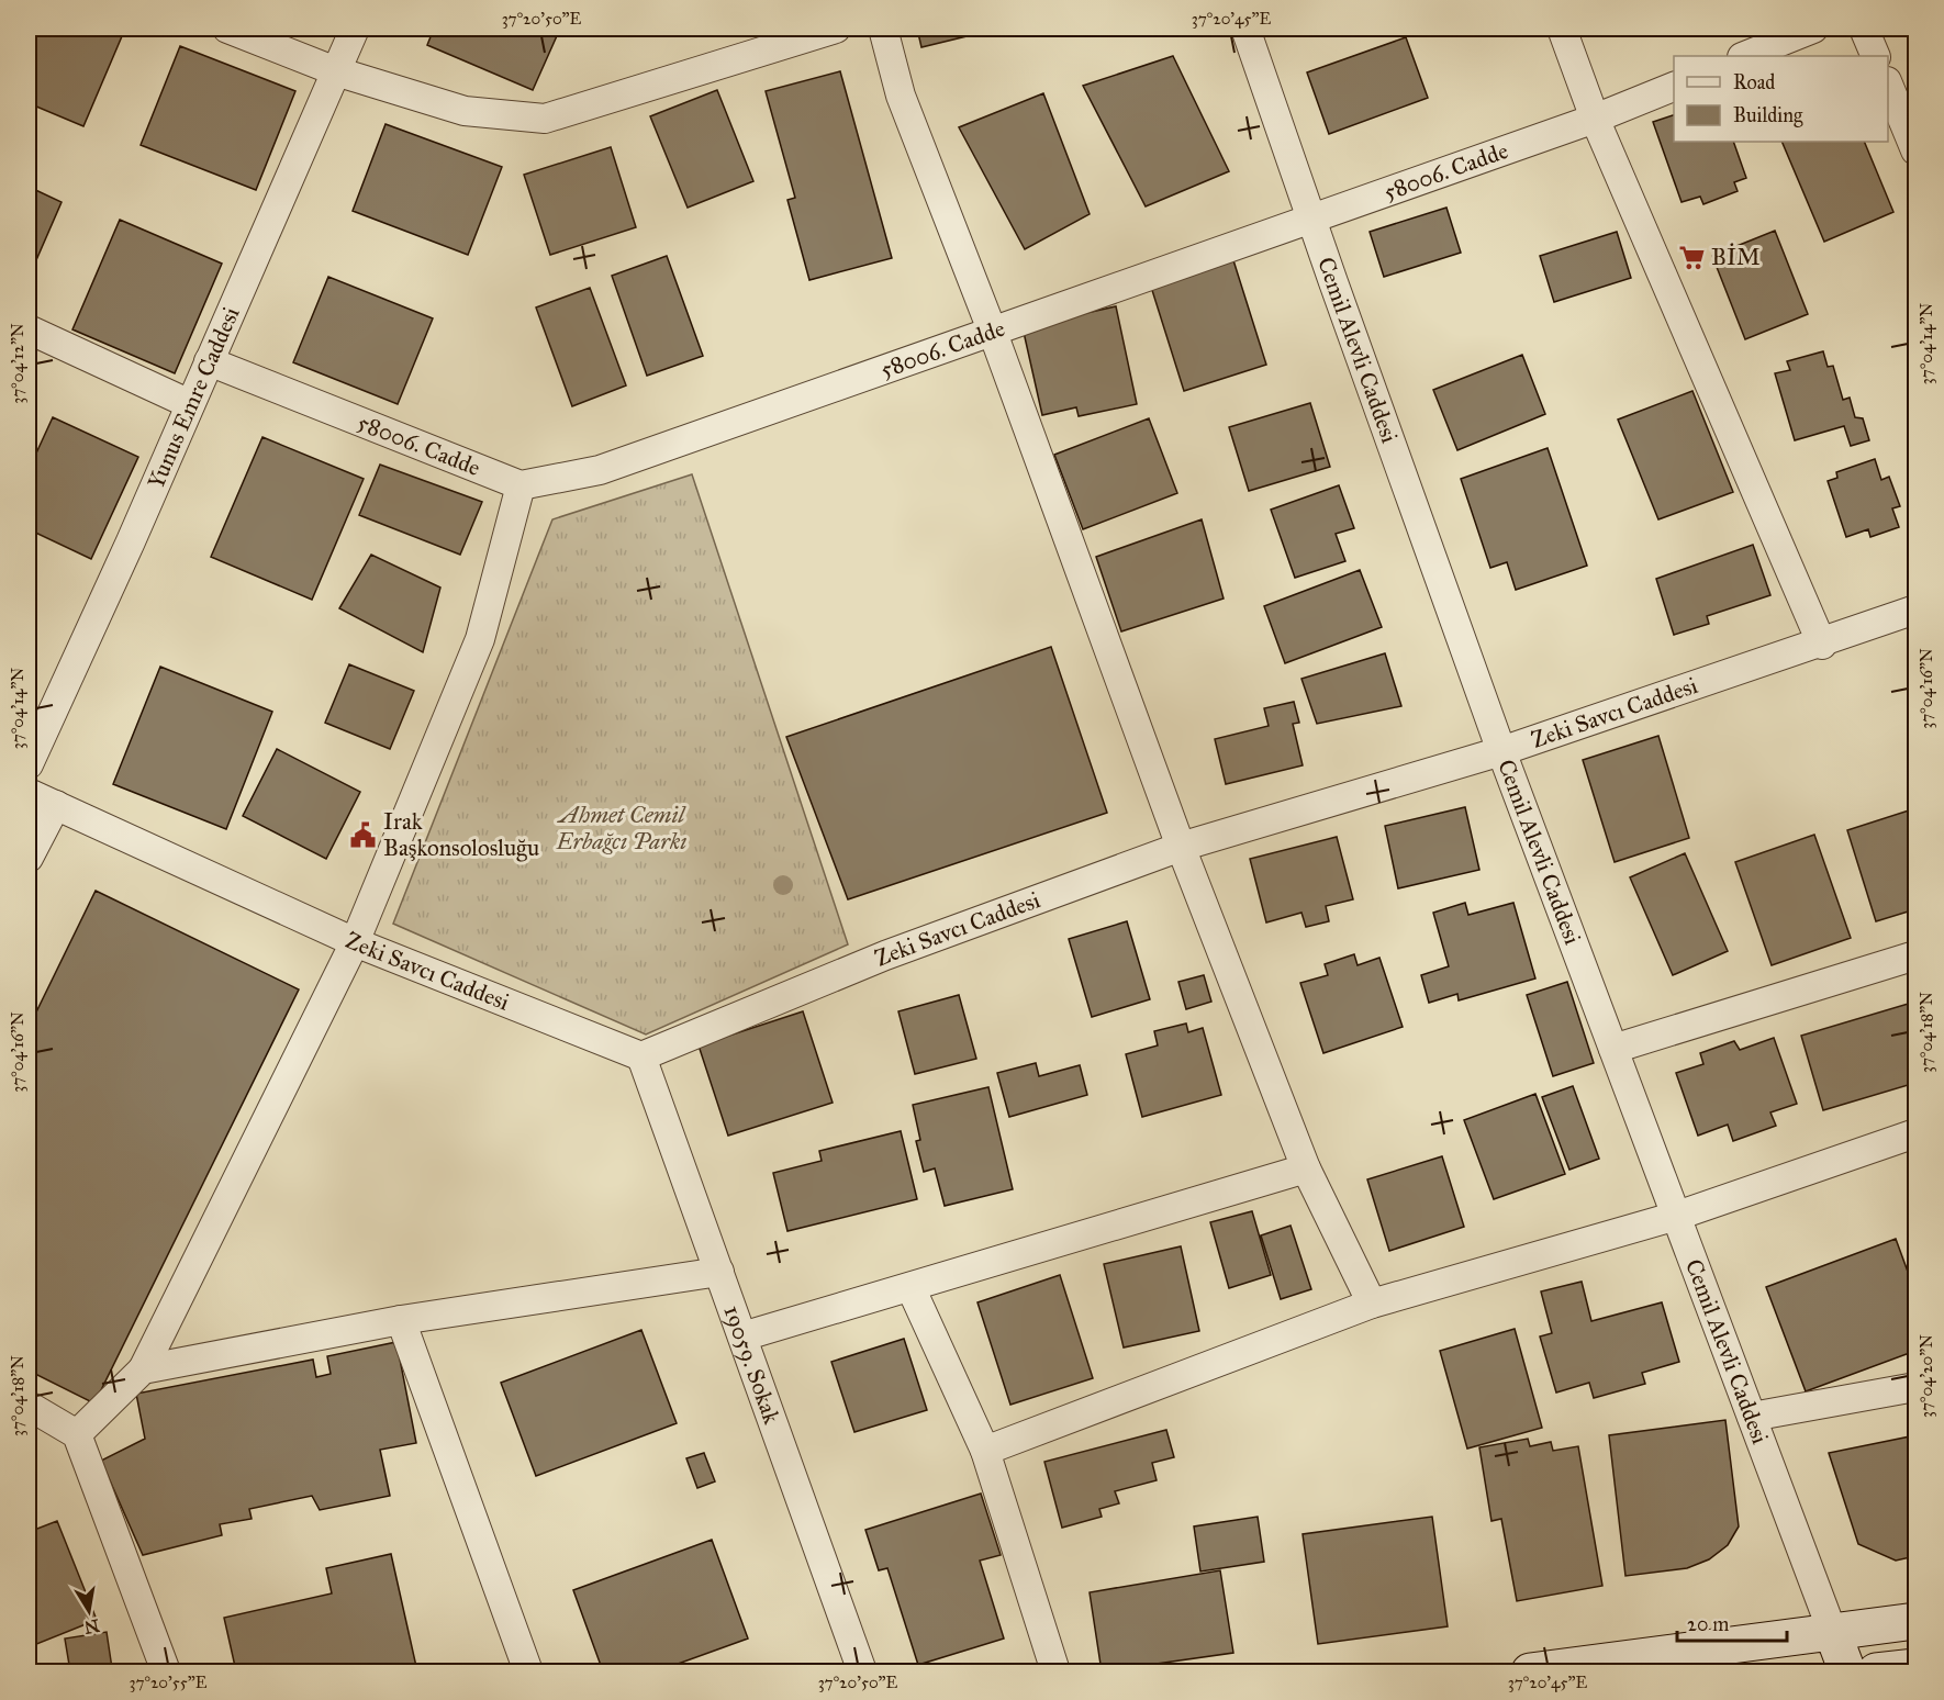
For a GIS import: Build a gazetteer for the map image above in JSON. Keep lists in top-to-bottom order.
{
  "streets": {
    "street": [
      "58006. Cadde",
      "Cemil Alevli Caddesi",
      "Yunus Emre Caddesi",
      "Zeki Savcı Caddesi",
      "19059. Sokak"
    ]
  },
  "crossings": [
    ["58006. Cadde", "Cemil Alevli Caddesi"],
    ["58006. Cadde", "Yunus Emre Caddesi"],
    ["Cemil Alevli Caddesi", "Zeki Savcı Caddesi"],
    ["Zeki Savcı Caddesi", "19059. Sokak"]
  ],
  "parks": ["Ahmet Cemil Erbağcı Parkı"],
  "places": {
    "supermarket": ["BİM"],
    "public building": ["Irak Başkonsolosluğu"]
  },
  "legend": ["Road", "Building"],
  "scale_bar": "20 m",
  "north": "bottom",
  "coordinates": [
    "37°20'50\"E",
    "37°20'45\"E",
    "37°04'14\"N",
    "37°04'12\"N",
    "37°04'16\"N",
    "37°04'18\"N",
    "37°04'20\"N",
    "37°20'55\"E"
  ]
}
